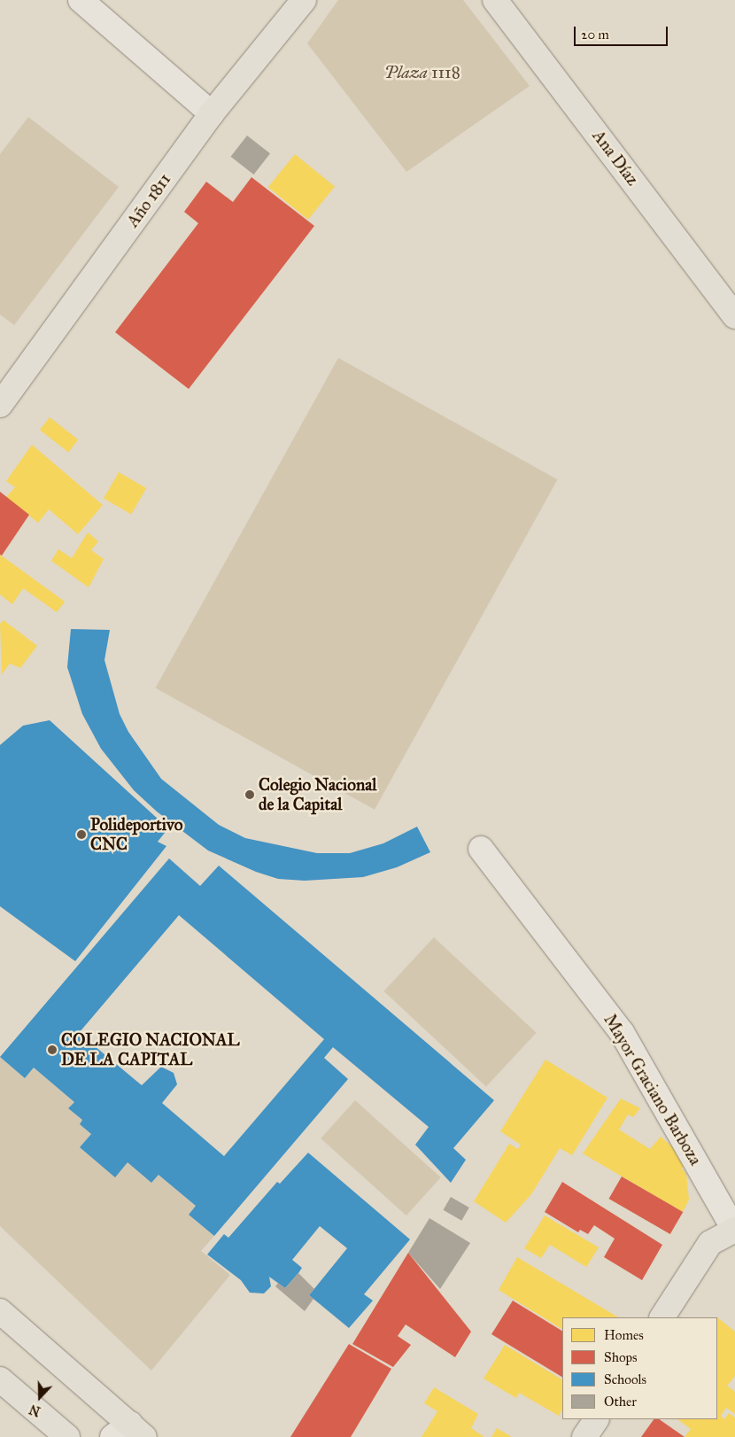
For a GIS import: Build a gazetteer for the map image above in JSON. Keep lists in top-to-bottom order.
{
  "streets": {
    "main road": ["Ana Díaz", "Año 1811"],
    "street": ["Mayor Graciano Barboza"]
  },
  "parks": ["Plaza 1118"],
  "places": ["Colegio Nacional de la Capital", "Polideportivo CNC", "COLEGIO NACIONAL DE LA CAPITAL"],
  "legend": [
    "Homes",
    "Shops",
    "Schools",
    "Other"
  ],
  "scale_bar": "20 m",
  "north": "bottom"
}
